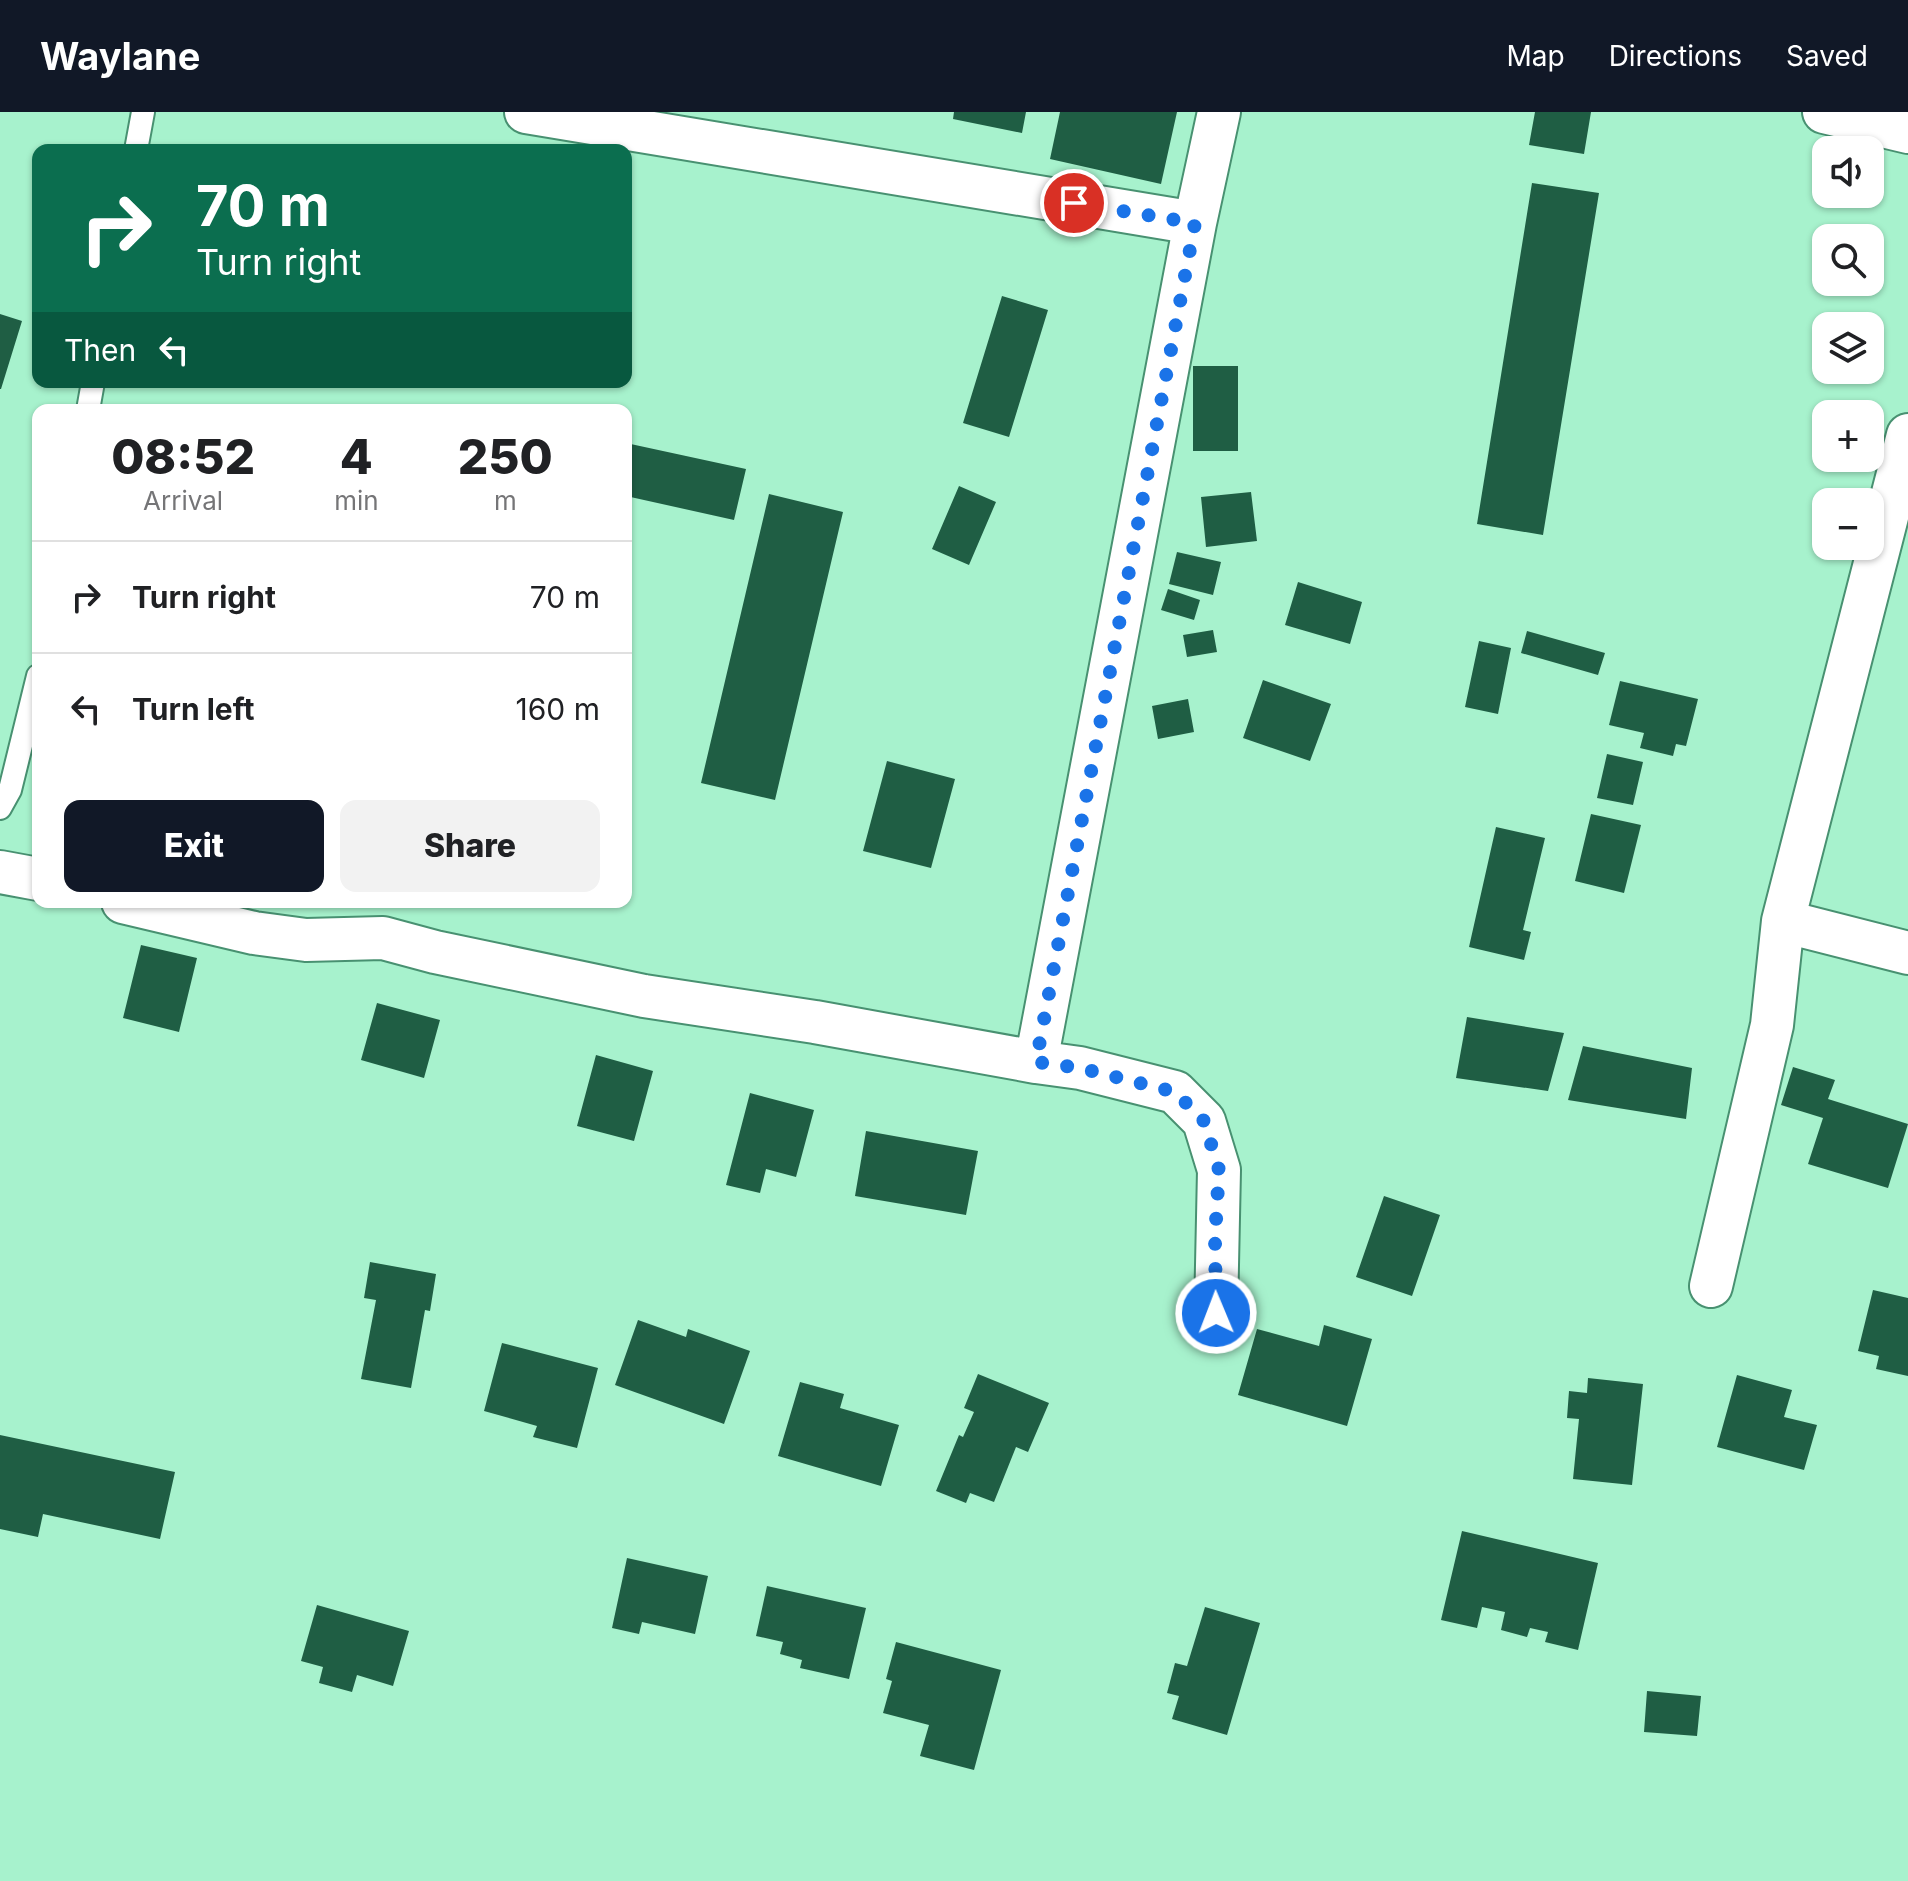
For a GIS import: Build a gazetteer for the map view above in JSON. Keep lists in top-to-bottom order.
{
  "page": {
    "header": "Waylane",
    "nav": ["Map", "Directions", "Saved"],
    "map_buttons": ["+", "−"],
    "turn": ["70 m", "Turn right"],
    "then": "Then",
    "eta": [
      "08:52",
      "Arrival",
      "4",
      "min",
      "250",
      "m"
    ],
    "list": [
      {
        "name": "Turn right",
        "value": "70 m"
      },
      {
        "name": "Turn left",
        "value": "160 m"
      }
    ],
    "buttons": ["Exit", "Share"]
  }
}
